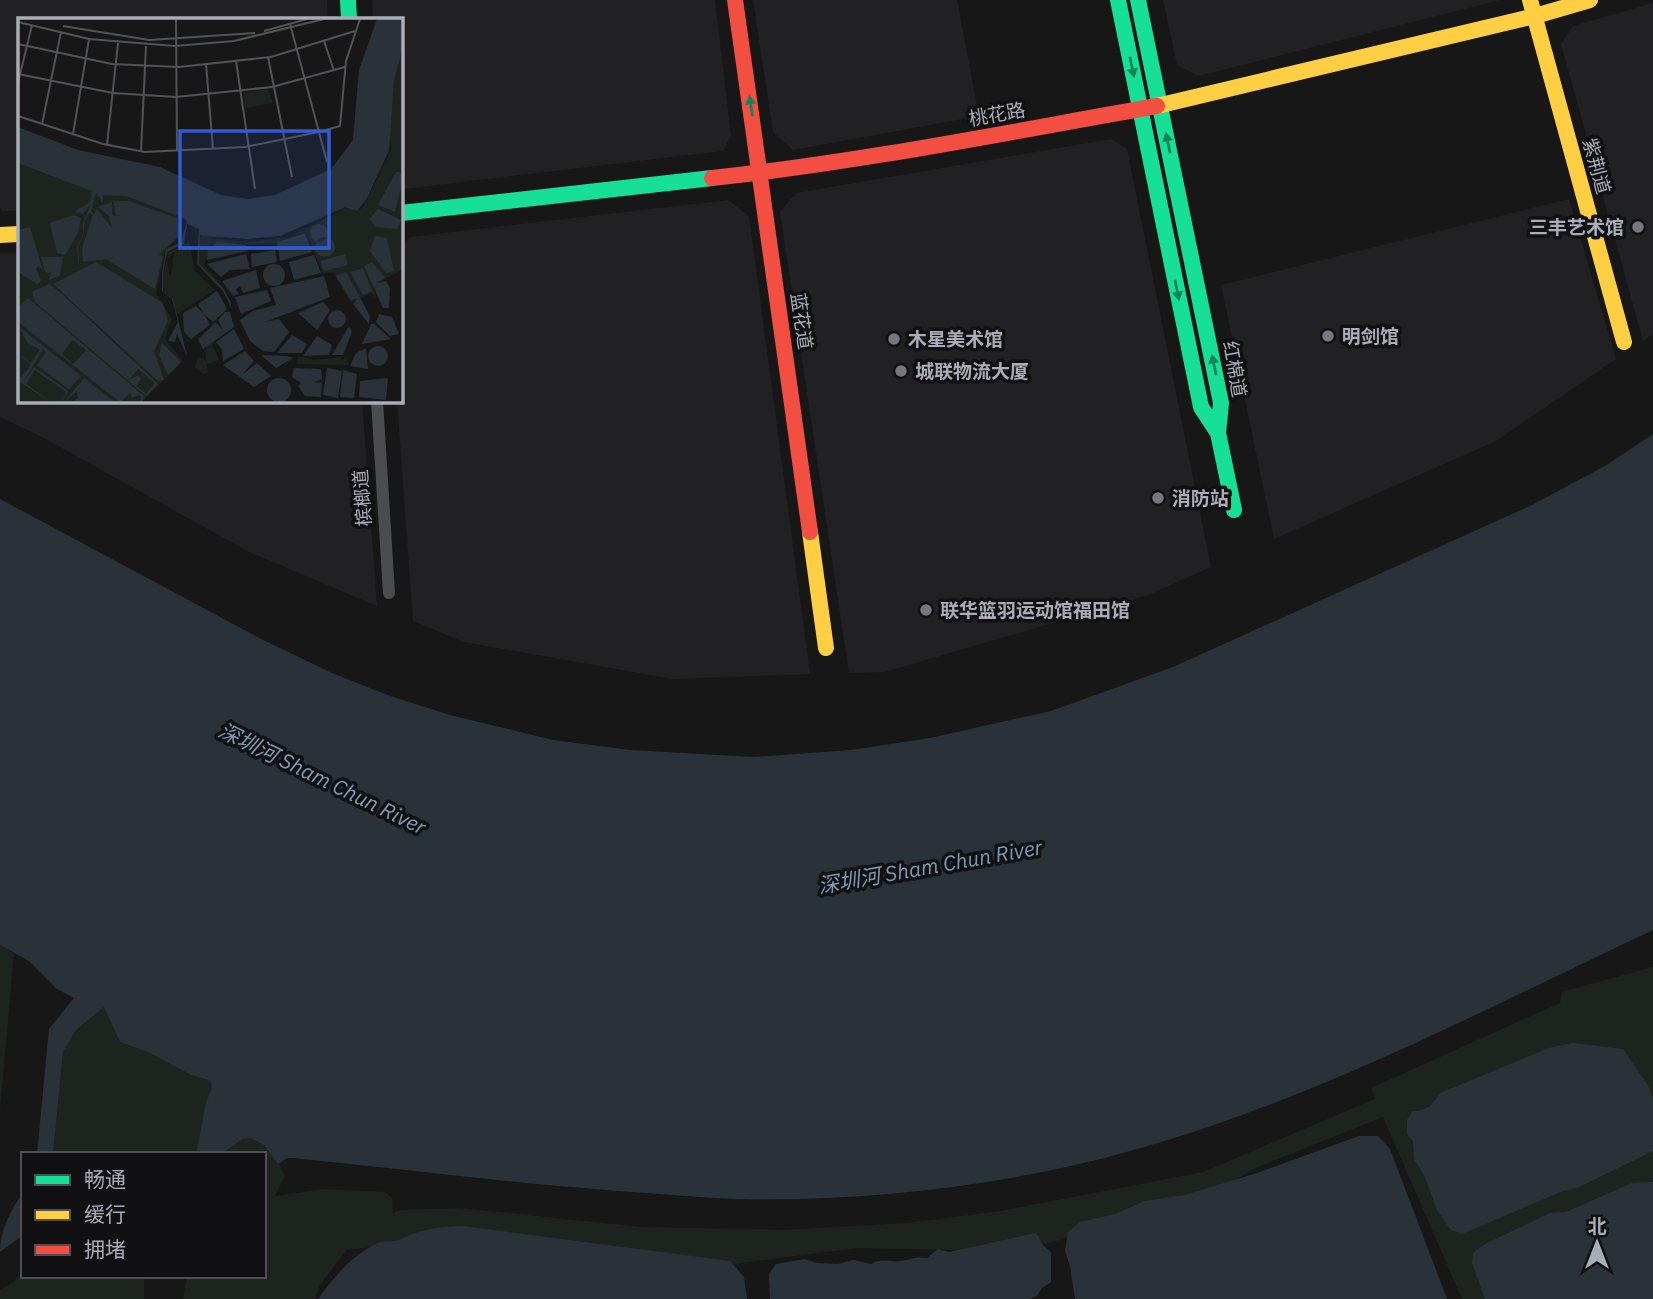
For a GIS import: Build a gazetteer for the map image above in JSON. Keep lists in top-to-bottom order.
{
  "streets": {
    "main road": [
      "桃花路",
      "紫荆道",
      "蓝花道",
      "红棉道"
    ],
    "street": ["槟榔道"]
  },
  "crossings": [
    ["桃花路", "紫荆道"],
    ["桃花路", "蓝花道"],
    ["桃花路", "红棉道"]
  ],
  "water": ["深圳河 Sham Chun River"],
  "places": [
    "三丰艺术馆",
    "明剑馆",
    "木星美术馆",
    "城联物流大厦",
    "消防站",
    "联华篮羽运动馆福田馆"
  ],
  "legend": ["畅通", "缓行", "拥堵"],
  "north": "top"
}
